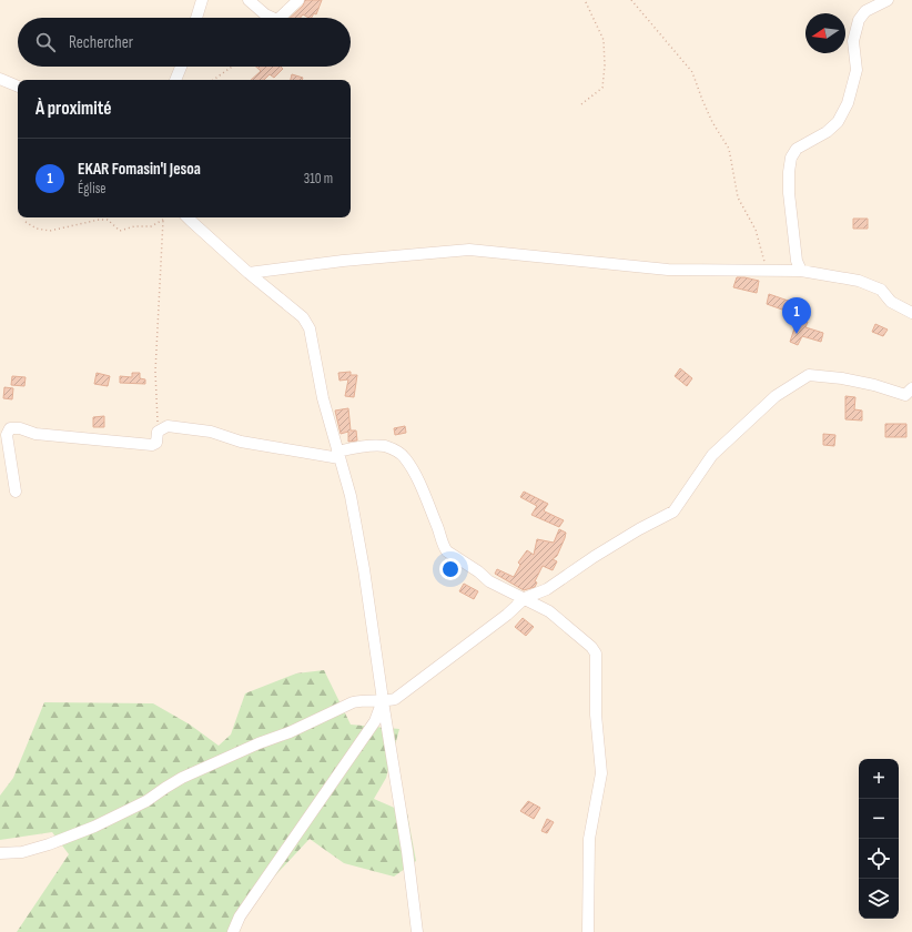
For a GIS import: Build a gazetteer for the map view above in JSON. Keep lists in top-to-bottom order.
{
  "north": "left",
  "page": {
    "search": "Rechercher",
    "heading": "À proximité",
    "list": [
      {
        "mark": "1",
        "name": "EKAR Fomasin'I Jesoa",
        "note": "Église",
        "value": "310 m"
      }
    ],
    "pins": "1",
    "map_buttons": ["+", "−"]
  }
}
